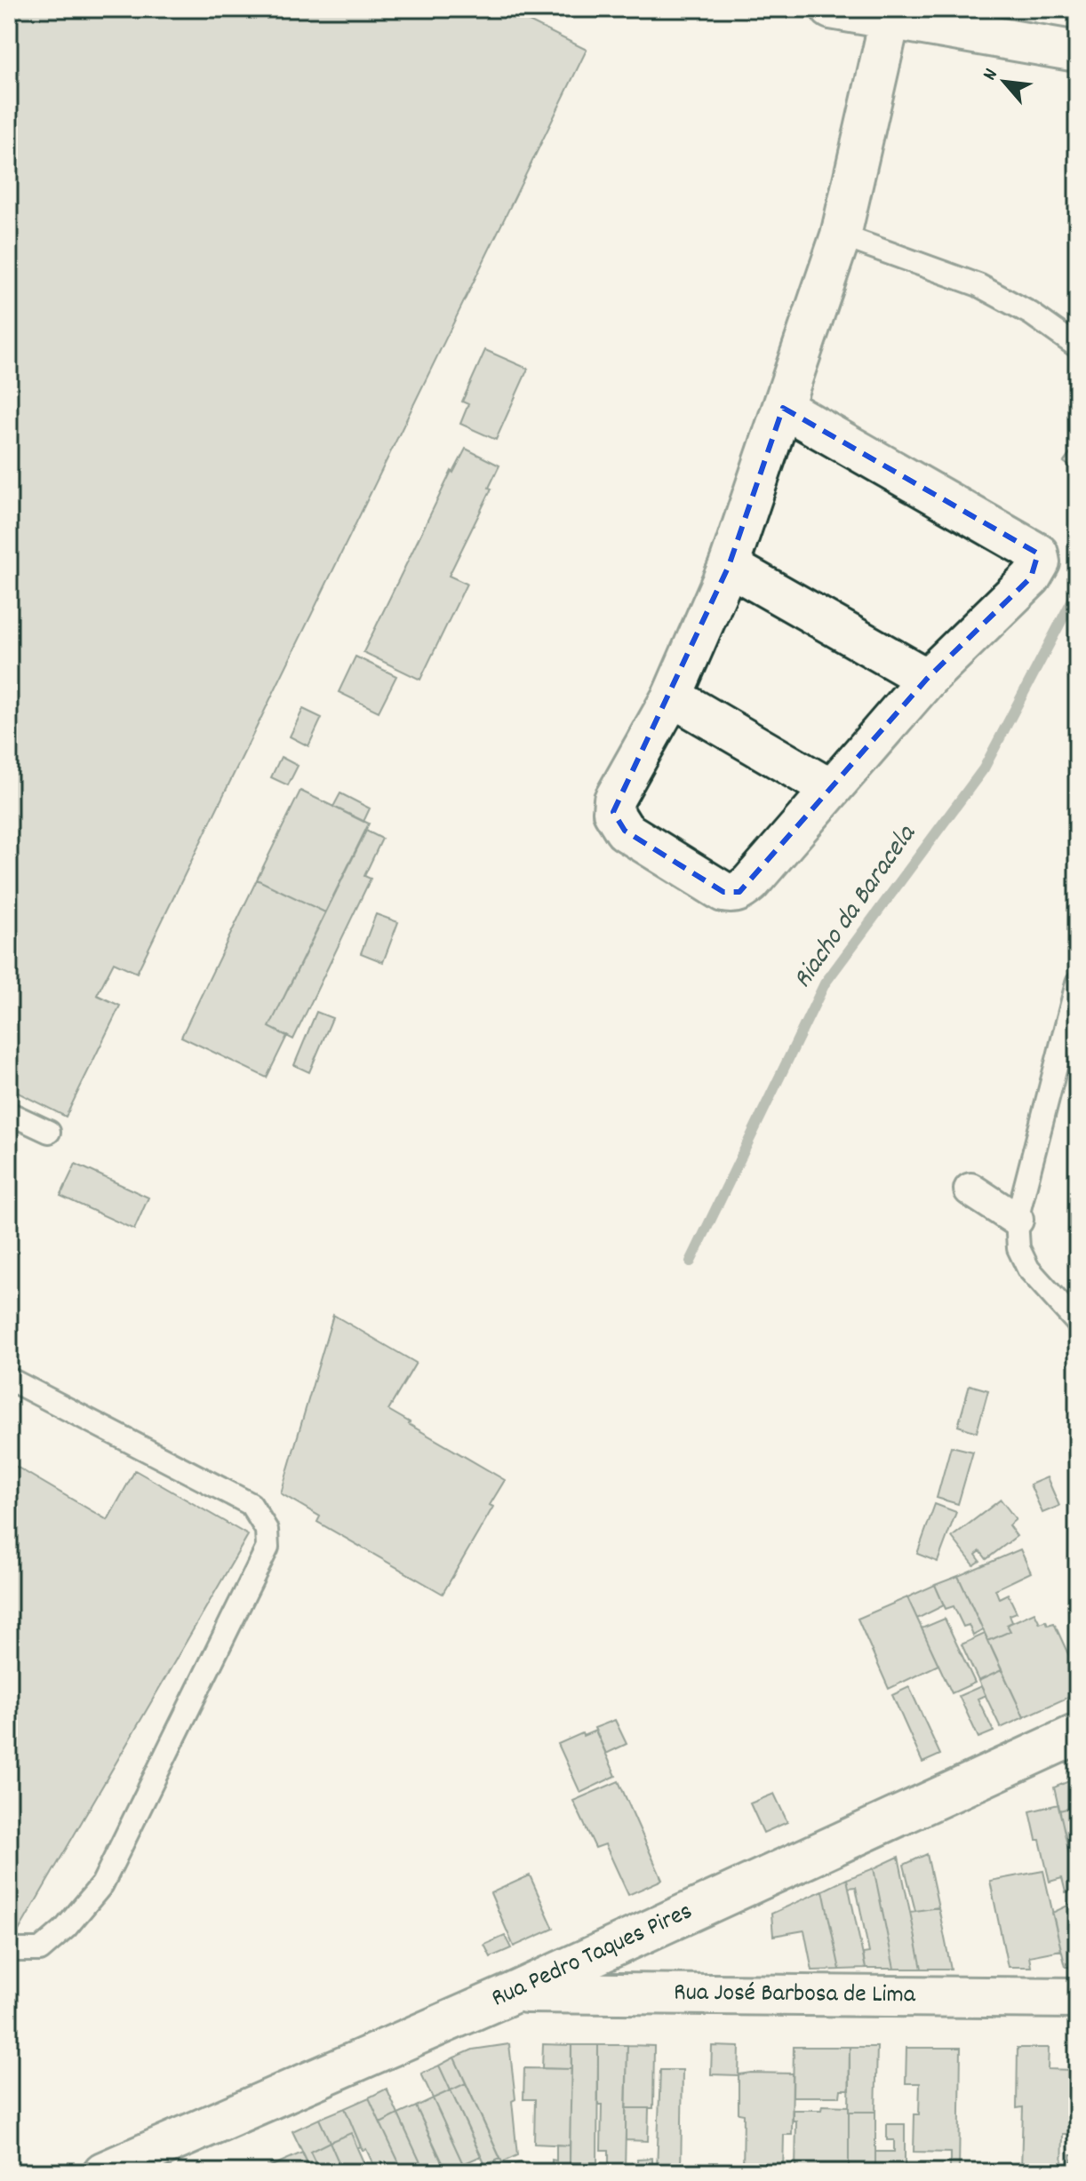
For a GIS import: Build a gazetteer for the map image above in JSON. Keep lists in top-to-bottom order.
{
  "streets": {
    "street": ["Rua Pedro Taques Pires", "Rua José Barbosa de Lima"]
  },
  "crossings": [
    ["Rua Pedro Taques Pires", "Rua José Barbosa de Lima"]
  ],
  "water": ["Riacho da Baracela"],
  "north": "top left"
}
